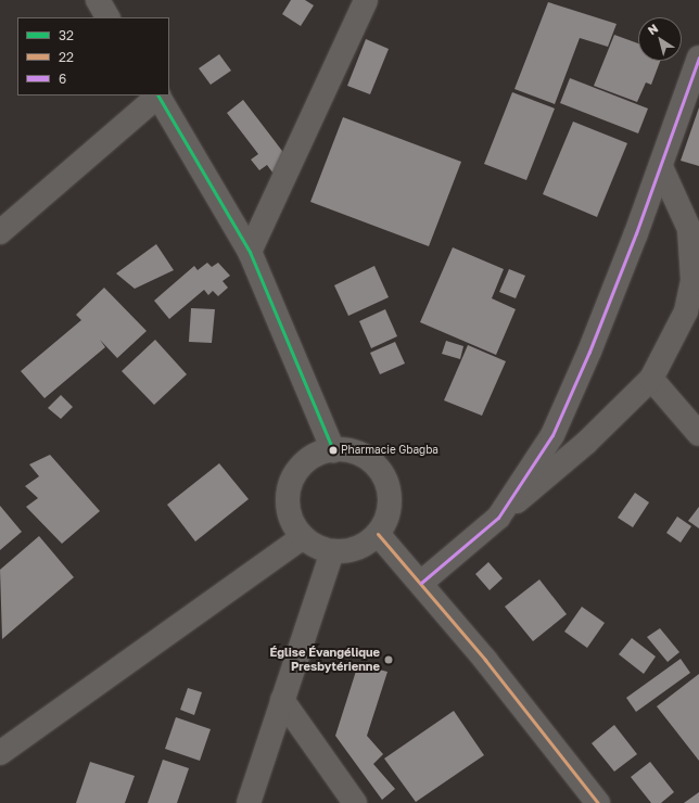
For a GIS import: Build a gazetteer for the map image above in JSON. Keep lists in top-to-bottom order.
{
  "places": ["Pharmacie Gbagba", "Église Évangélique Presbytérienne"],
  "lines": ["transit line 6", "transit line 32", "transit line 22"],
  "legend": ["32", "22", "6"],
  "north": "top left"
}
